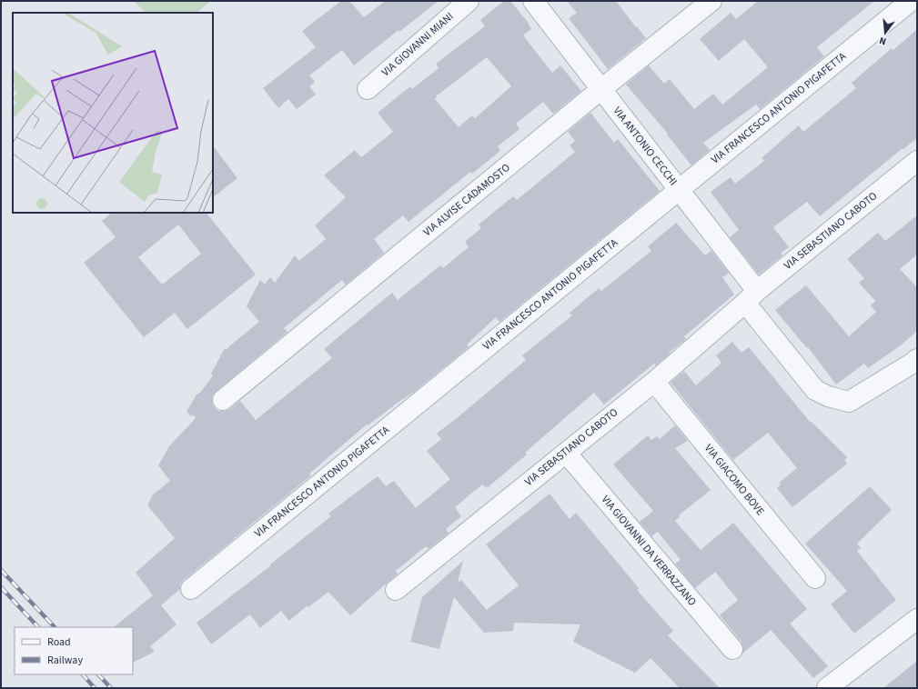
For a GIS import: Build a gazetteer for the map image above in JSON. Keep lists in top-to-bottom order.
{
  "streets": {
    "street": [
      "VIA GIOVANNI MIANI",
      "VIA FRANCESCO ANTONIO PIGAFETTA",
      "VIA ANTONIO CECCHI",
      "VIA ALVISE CADAMOSTO",
      "VIA SEBASTIANO CABOTO",
      "VIA GIACOMO BOVE",
      "VIA GIOVANNI DA VERRAZZANO"
    ]
  },
  "crossings": [
    ["VIA FRANCESCO ANTONIO PIGAFETTA", "VIA ANTONIO CECCHI"],
    ["VIA ANTONIO CECCHI", "VIA ALVISE CADAMOSTO"],
    ["VIA ANTONIO CECCHI", "VIA SEBASTIANO CABOTO"],
    ["VIA SEBASTIANO CABOTO", "VIA GIACOMO BOVE"],
    ["VIA SEBASTIANO CABOTO", "VIA GIOVANNI DA VERRAZZANO"]
  ],
  "legend": ["Road", "Railway"],
  "north": "bottom"
}
